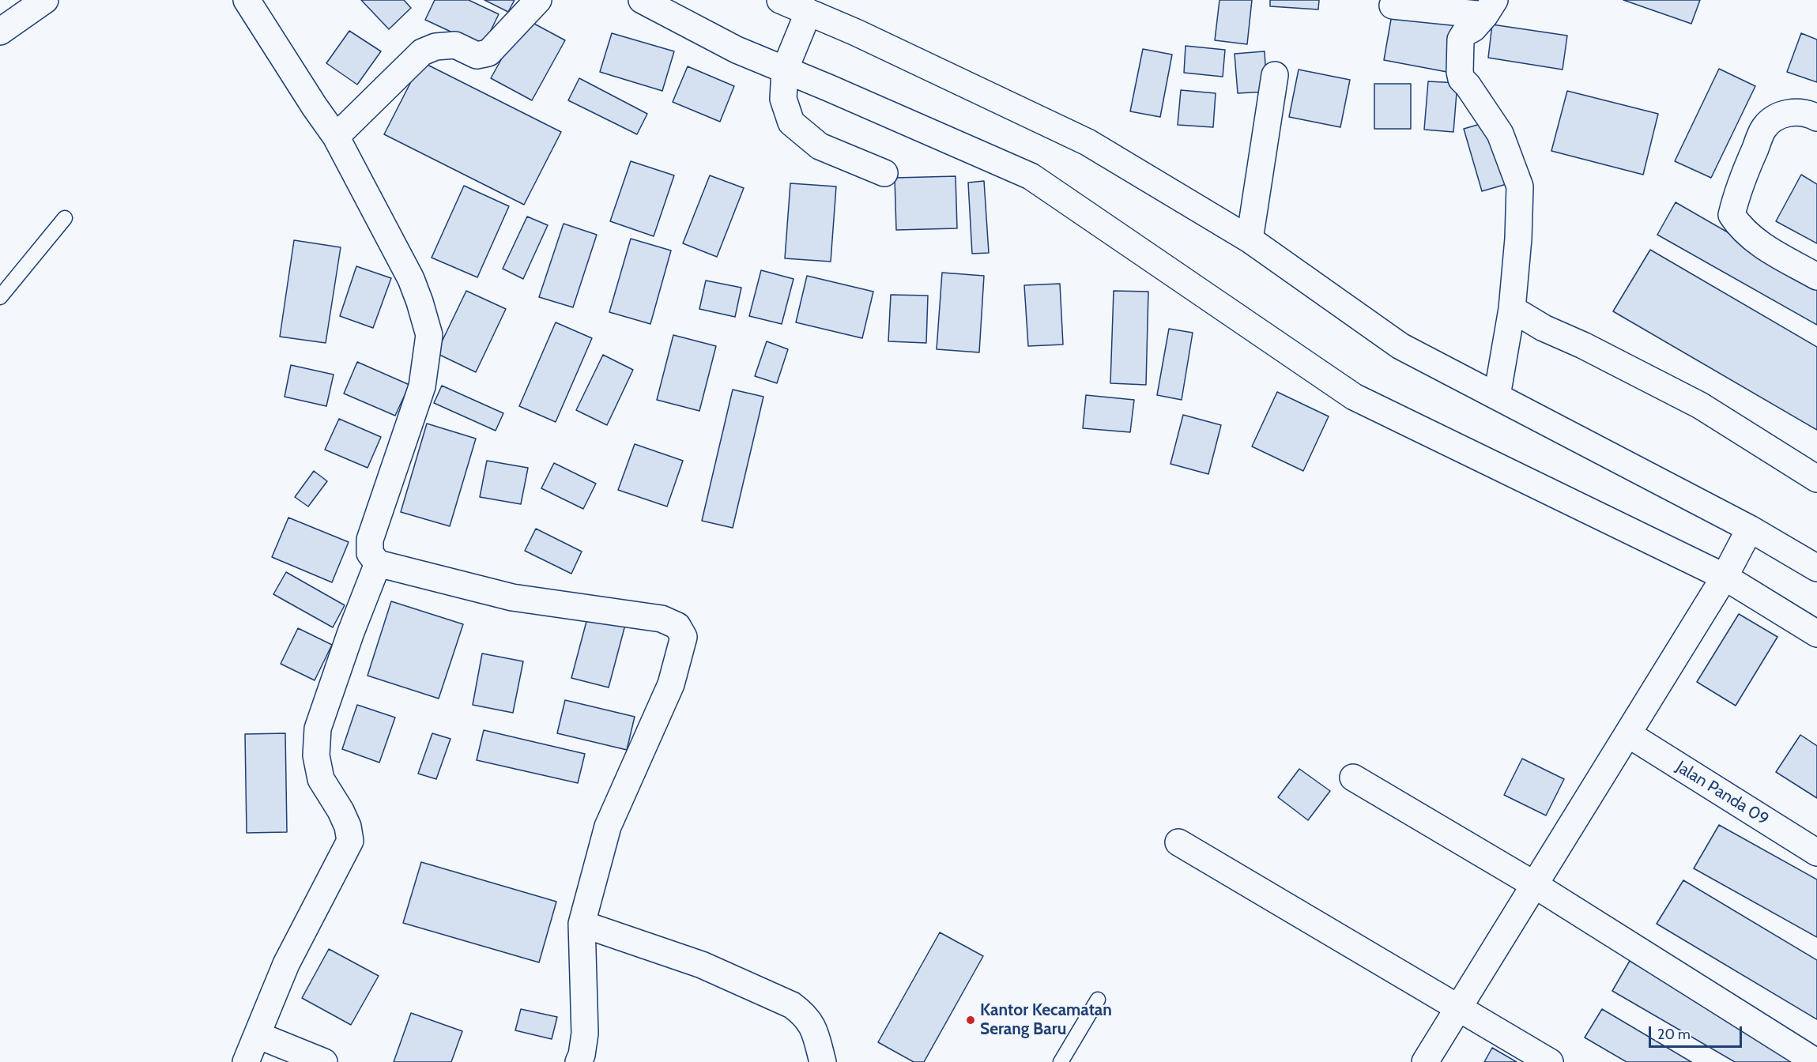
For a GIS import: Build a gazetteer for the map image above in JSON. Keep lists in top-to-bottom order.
{
  "streets": {
    "street": ["Jalan Panda 09"]
  },
  "places": ["Kantor Kecamatan Serang Baru"],
  "scale_bar": "20 m"
}
